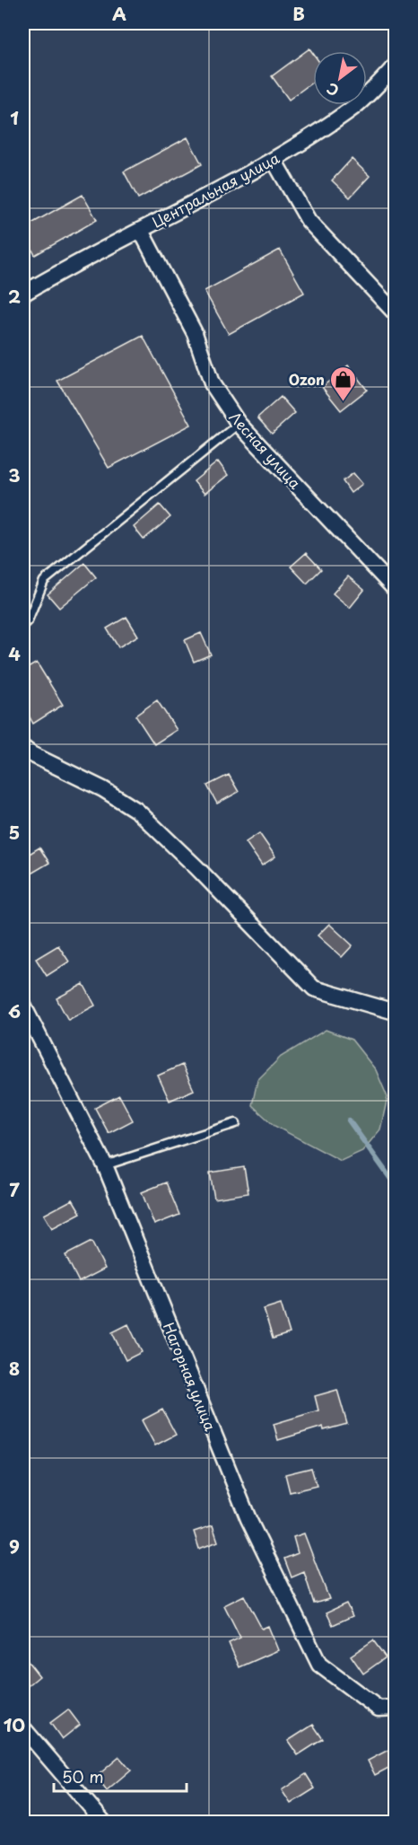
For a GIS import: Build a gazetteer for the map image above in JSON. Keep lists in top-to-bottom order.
{
  "streets": {
    "street": ["Центральная улица", "Лесная улица", "Нагорная улица"]
  },
  "crossings": [
    ["Центральная улица", "Лесная улица"]
  ],
  "places": {
    "shop": ["Ozon"]
  },
  "scale_bar": "50 m",
  "north": "bottom left",
  "grid": {
    "columns": ["A", "B"],
    "rows": [
      "1",
      "2",
      "3",
      "4",
      "5",
      "6",
      "7",
      "8",
      "9",
      "10"
    ]
  }
}
